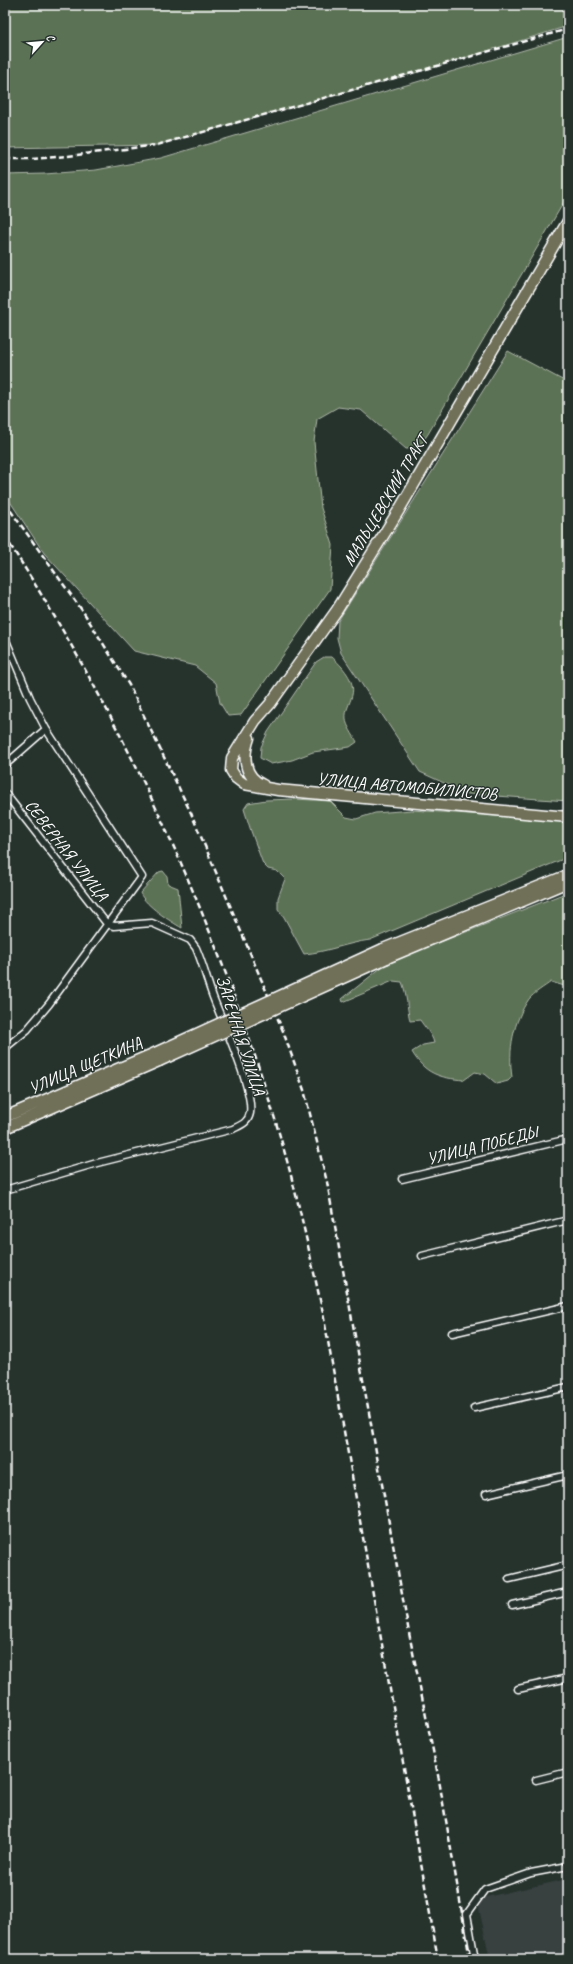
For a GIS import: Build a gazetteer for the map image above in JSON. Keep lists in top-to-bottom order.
{
  "streets": {
    "main road": ["МАЛЬЦЕВСКИЙ ТРАКТ", "УЛИЦА АВТОМОБИЛИСТОВ", "УЛИЦА ЩЕТКИНА"],
    "street": ["СЕВЕРНАЯ УЛИЦА", "ЗАРЕЧНАЯ УЛИЦА", "УЛИЦА ПОБЕДЫ"]
  },
  "crossings": [
    ["СЕВЕРНАЯ УЛИЦА", "ЗАРЕЧНАЯ УЛИЦА"]
  ],
  "north": "top right"
}
